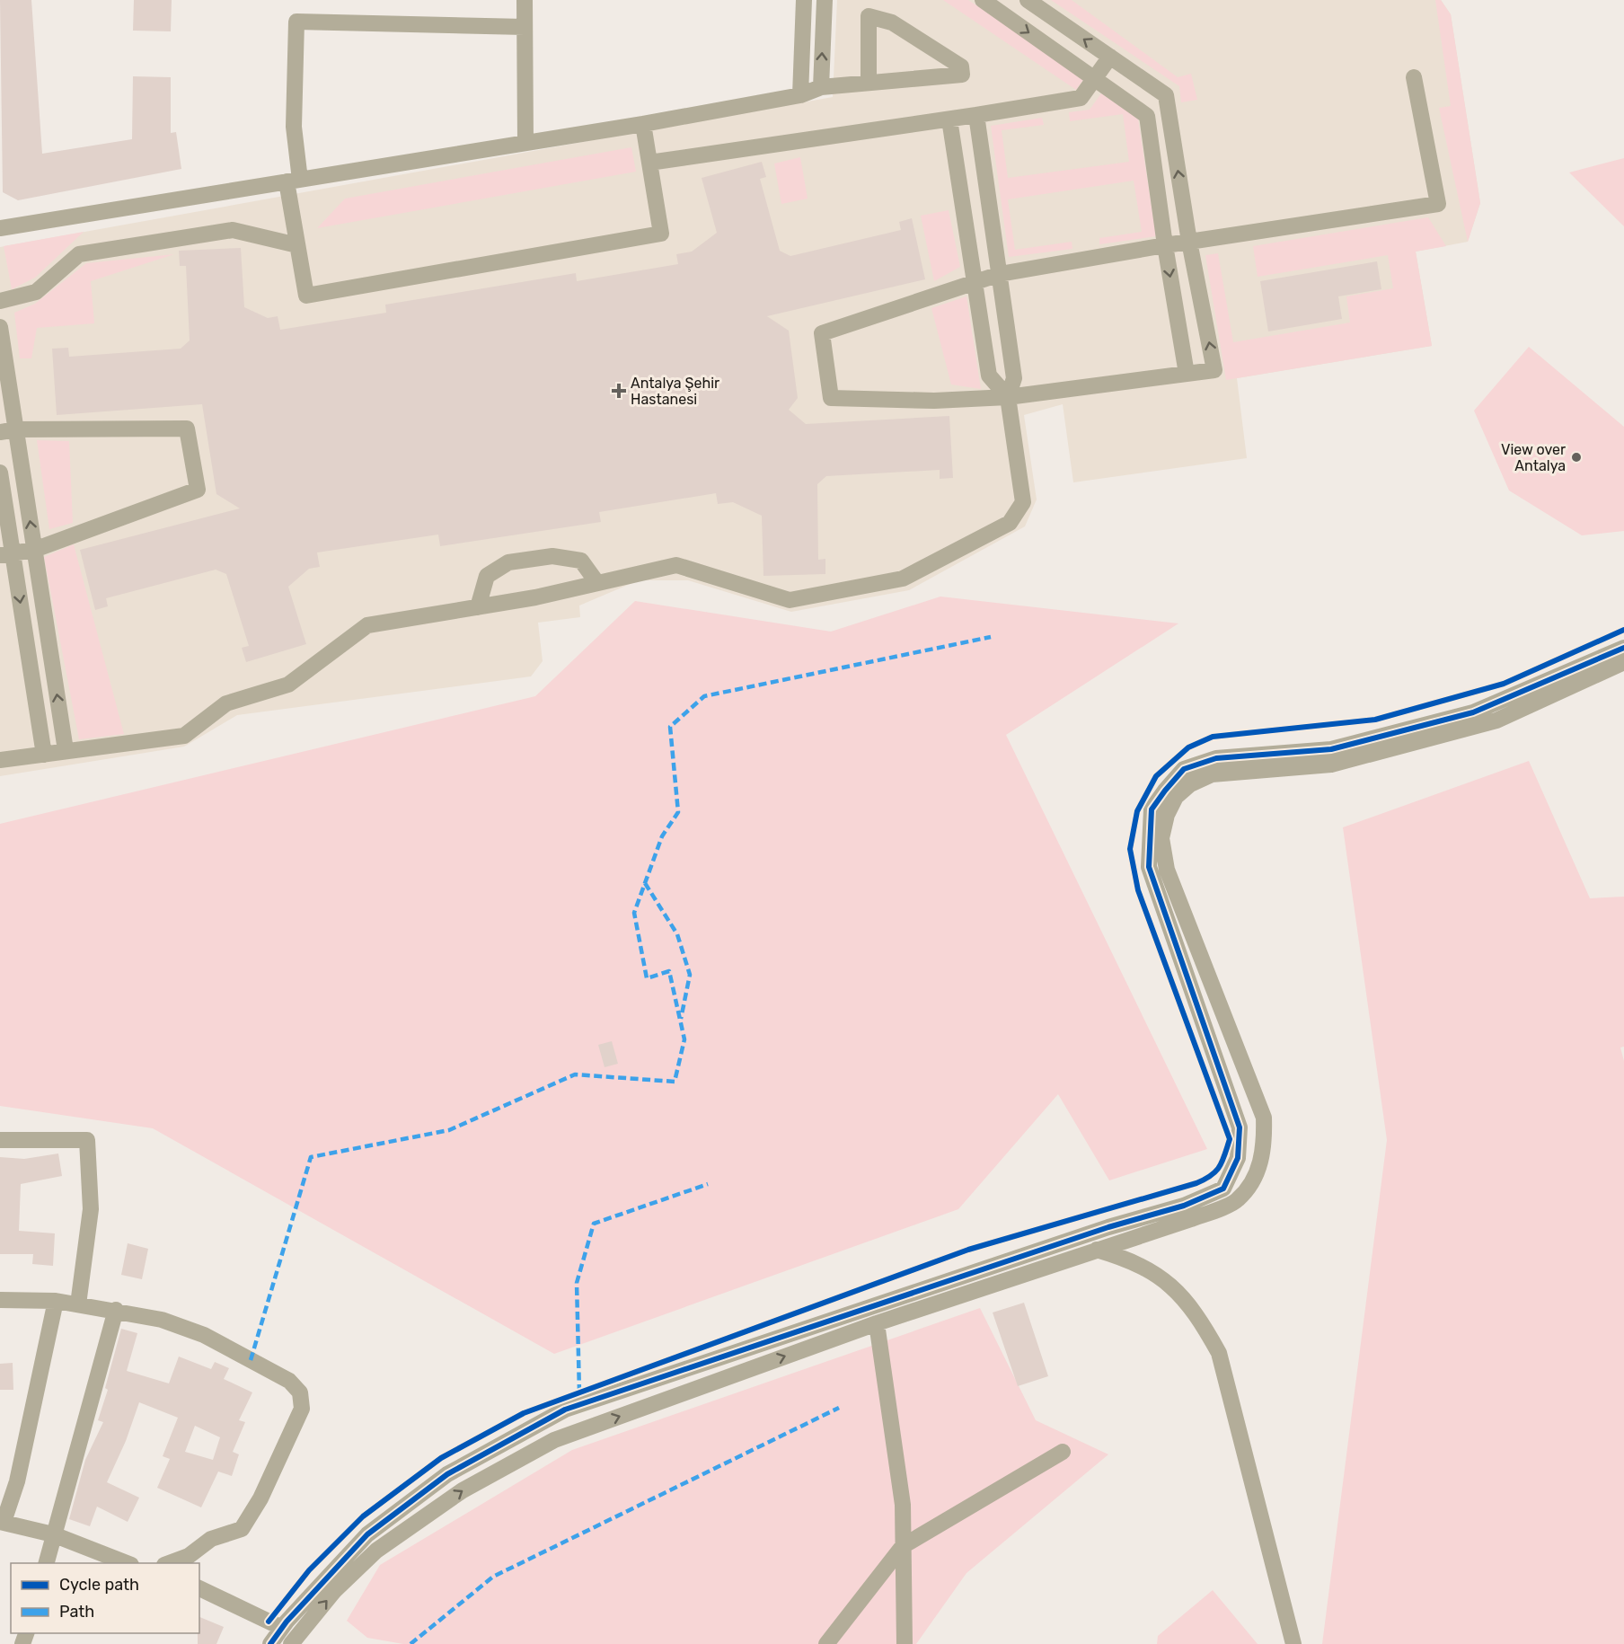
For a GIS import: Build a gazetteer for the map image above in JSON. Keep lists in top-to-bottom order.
{
  "places": {
    "health": ["Antalya Şehir Hastanesi"],
    "other": ["View over Antalya"]
  },
  "legend": ["Cycle path", "Path"]
}
